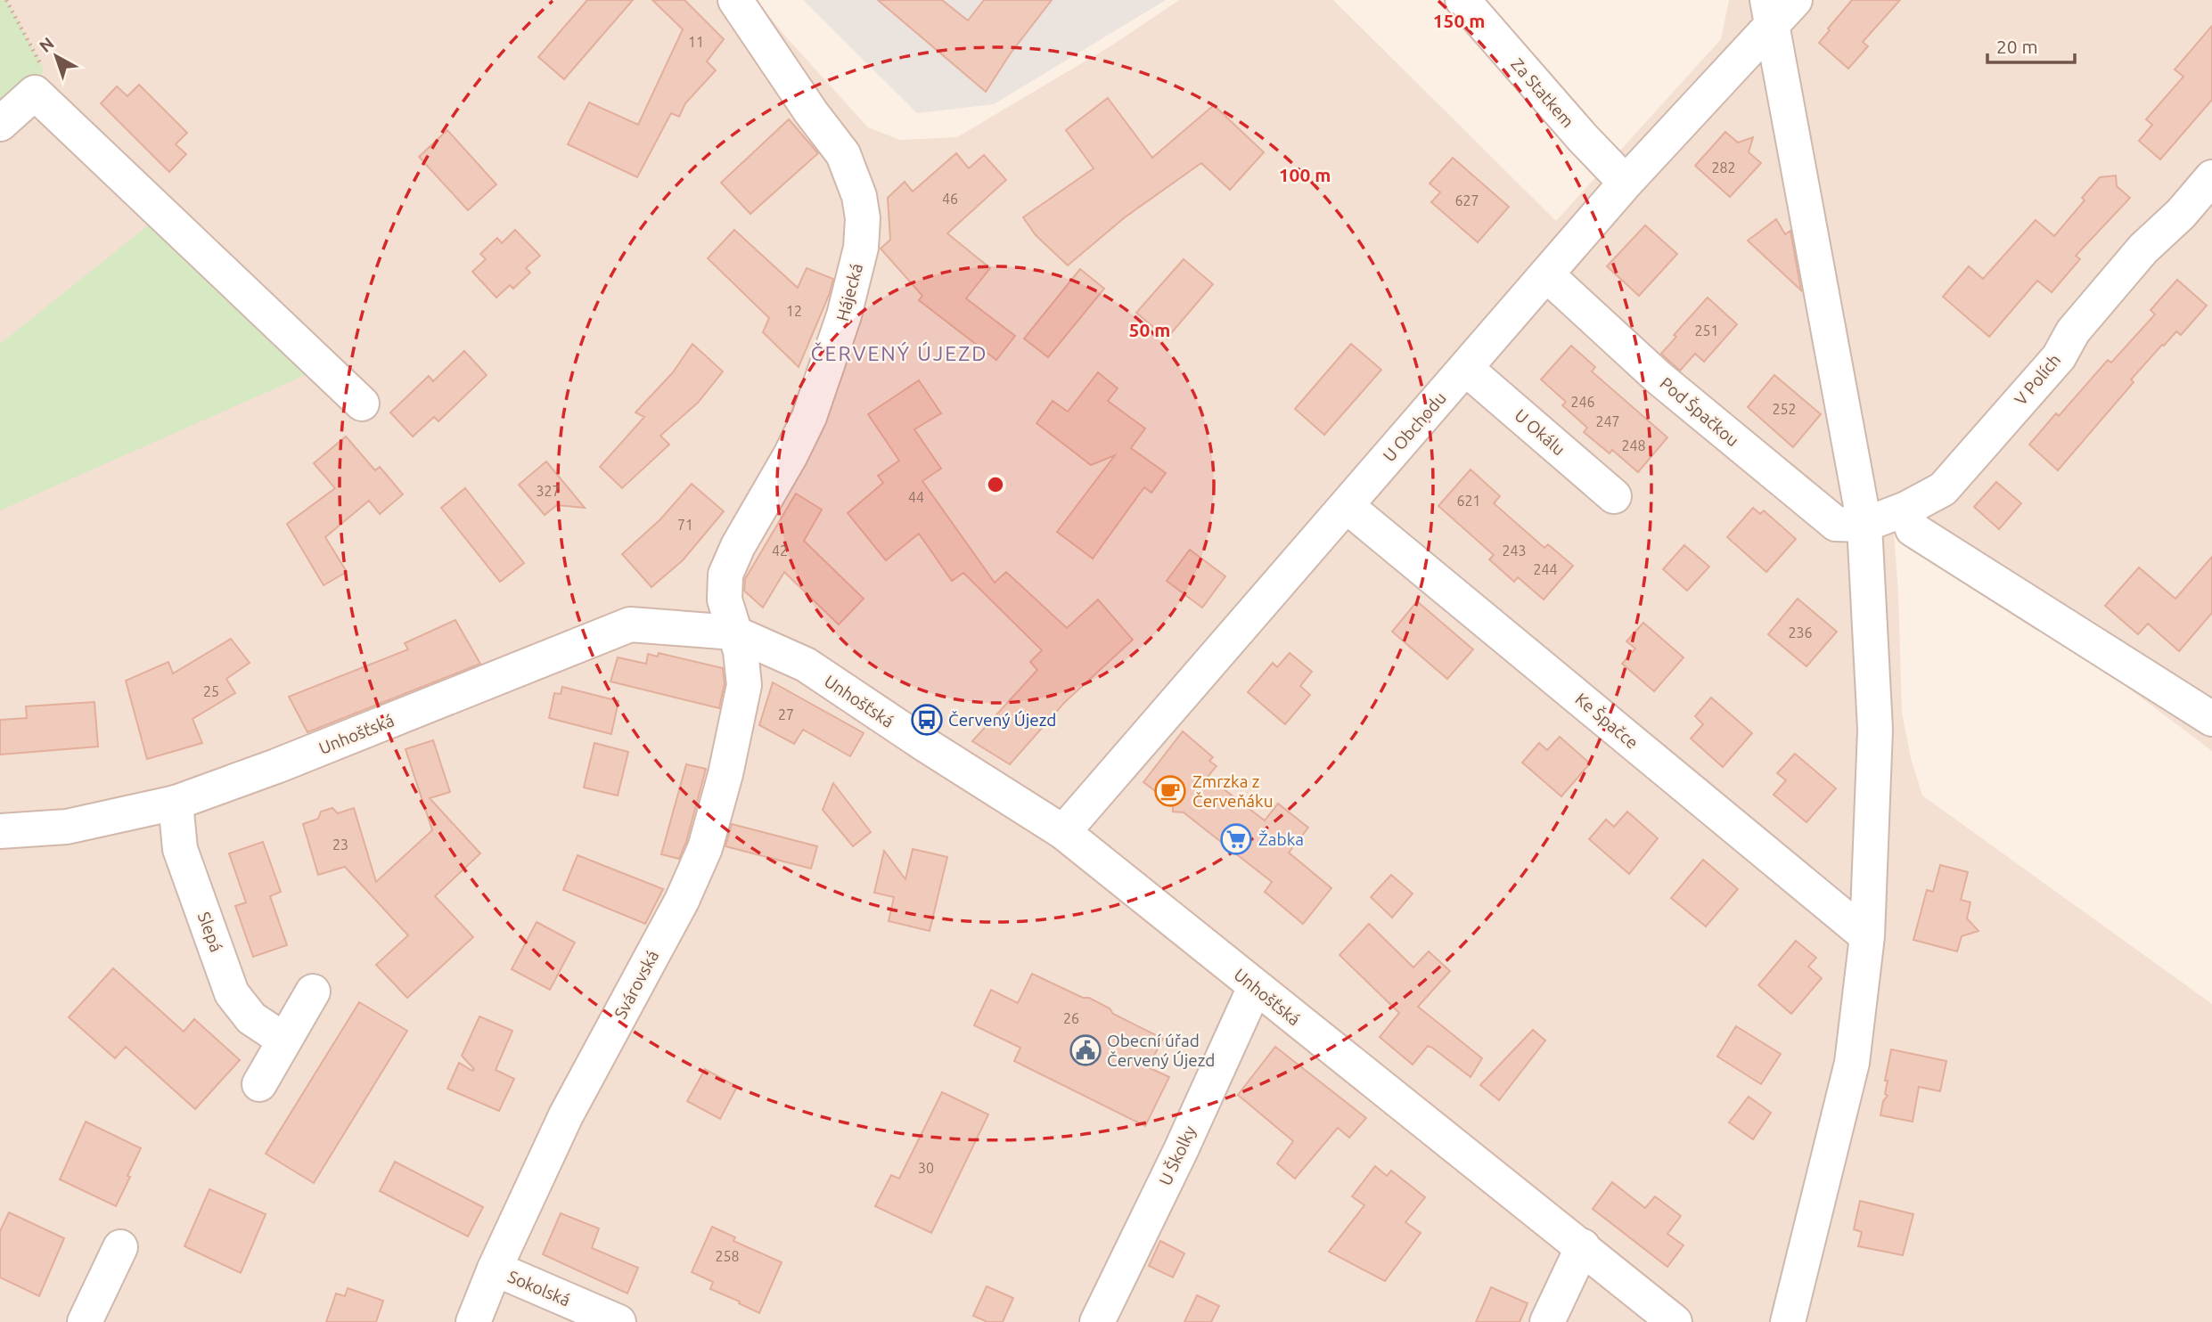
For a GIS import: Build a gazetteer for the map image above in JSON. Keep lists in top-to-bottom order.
{
  "streets": {
    "street": [
      "Za Statkem",
      "Hájecká",
      "V Polích",
      "Pod Špačkou",
      "U Obchodu",
      "U Okálu",
      "Unhošťská",
      "Ke Špačce",
      "Slepá",
      "Svárovská",
      "U Školky",
      "Sokolská"
    ]
  },
  "crossings": [
    ["Za Statkem", "U Obchodu"],
    ["Hájecká", "Unhošťská"],
    ["Hájecká", "Svárovská"],
    ["V Polích", "Pod Špačkou"],
    ["Pod Špačkou", "U Obchodu"],
    ["U Obchodu", "U Okálu"],
    ["U Obchodu", "Unhošťská"],
    ["U Obchodu", "Ke Špačce"],
    ["Unhošťská", "Slepá"],
    ["Unhošťská", "Svárovská"],
    ["Unhošťská", "U Školky"],
    ["Svárovská", "Sokolská"]
  ],
  "districts": ["ČERVENÝ ÚJEZD"],
  "places": {
    "bus stop": ["Červený Újezd"],
    "cafe": ["Zmrzka z Červeňáku"],
    "supermarket": ["Žabka"],
    "public building": ["Obecní úřad Červený Újezd"]
  },
  "house_numbers": [
    "11",
    "282",
    "46",
    "627",
    "12",
    "251",
    "246",
    "252",
    "247",
    "248",
    "327",
    "44",
    "621",
    "71",
    "42",
    "243",
    "244",
    "236",
    "25",
    "27",
    "23",
    "26",
    "30",
    "258"
  ],
  "scale_bar": "20 m",
  "north": "top left",
  "rings": ["150 m", "100 m", "50 m"]
}
